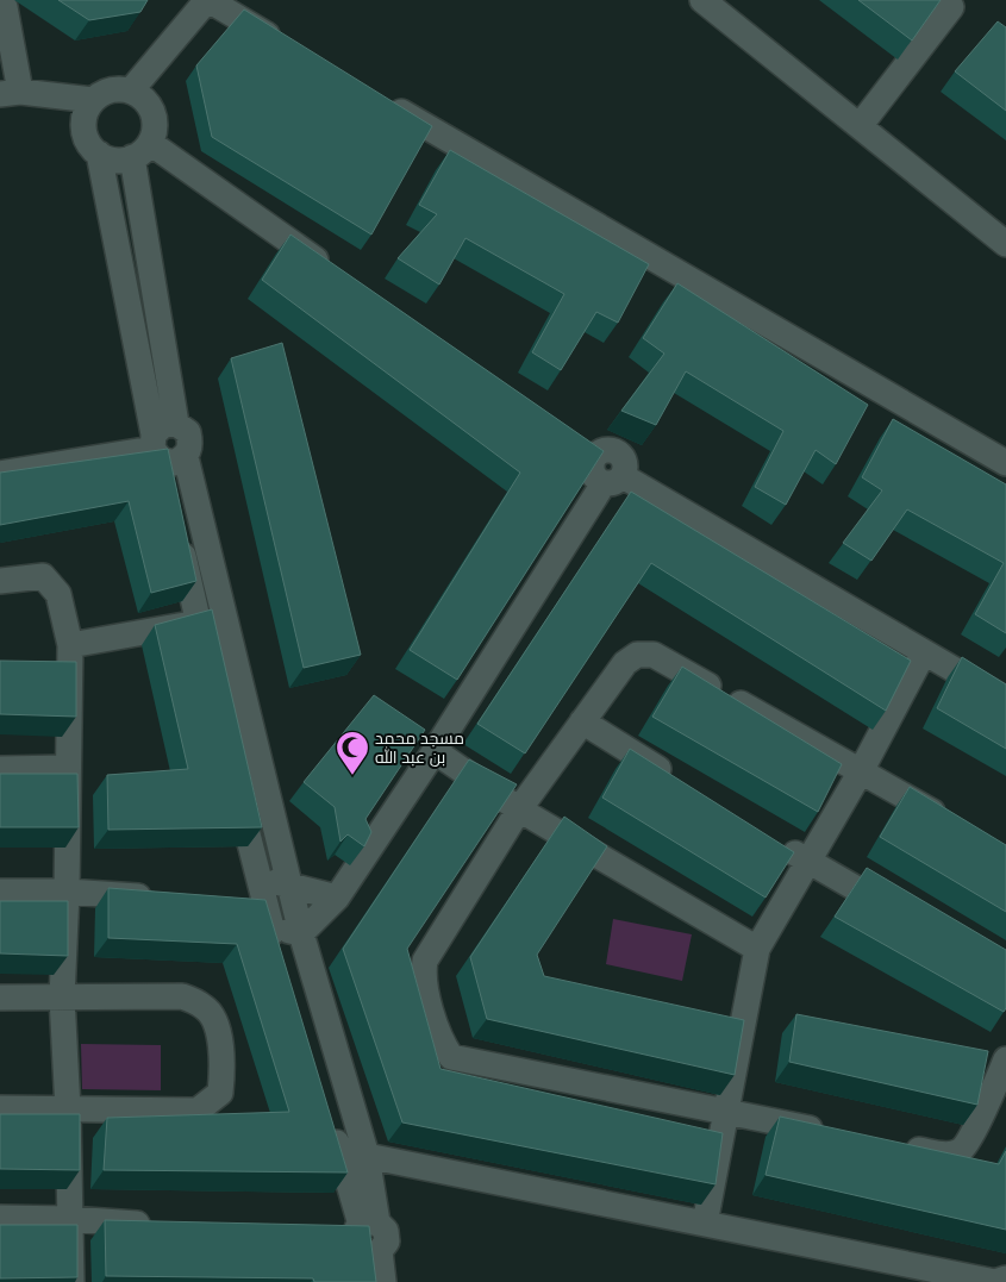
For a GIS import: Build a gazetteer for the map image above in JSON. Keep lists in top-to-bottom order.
{
  "places": {
    "mosque": ["مسجد محمد بن عبد الله"]
  }
}
